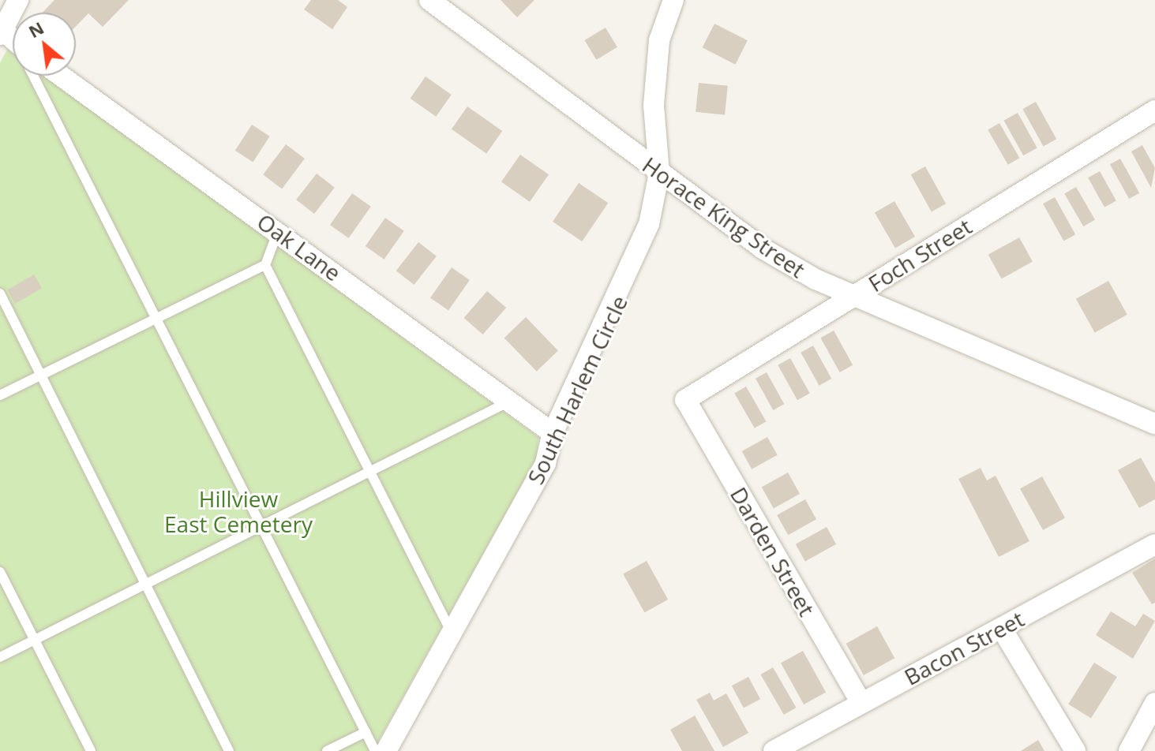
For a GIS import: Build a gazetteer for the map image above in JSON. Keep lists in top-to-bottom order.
{
  "streets": {
    "street": [
      "Horace King Street",
      "Oak Lane",
      "Foch Street",
      "South Harlem Circle",
      "Darden Street",
      "Bacon Street"
    ]
  },
  "crossings": [
    ["Horace King Street", "Foch Street"],
    ["Horace King Street", "South Harlem Circle"],
    ["Oak Lane", "South Harlem Circle"],
    ["Foch Street", "Darden Street"],
    ["Darden Street", "Bacon Street"]
  ],
  "parks": ["Hillview East Cemetery"],
  "north": "top left"
}
